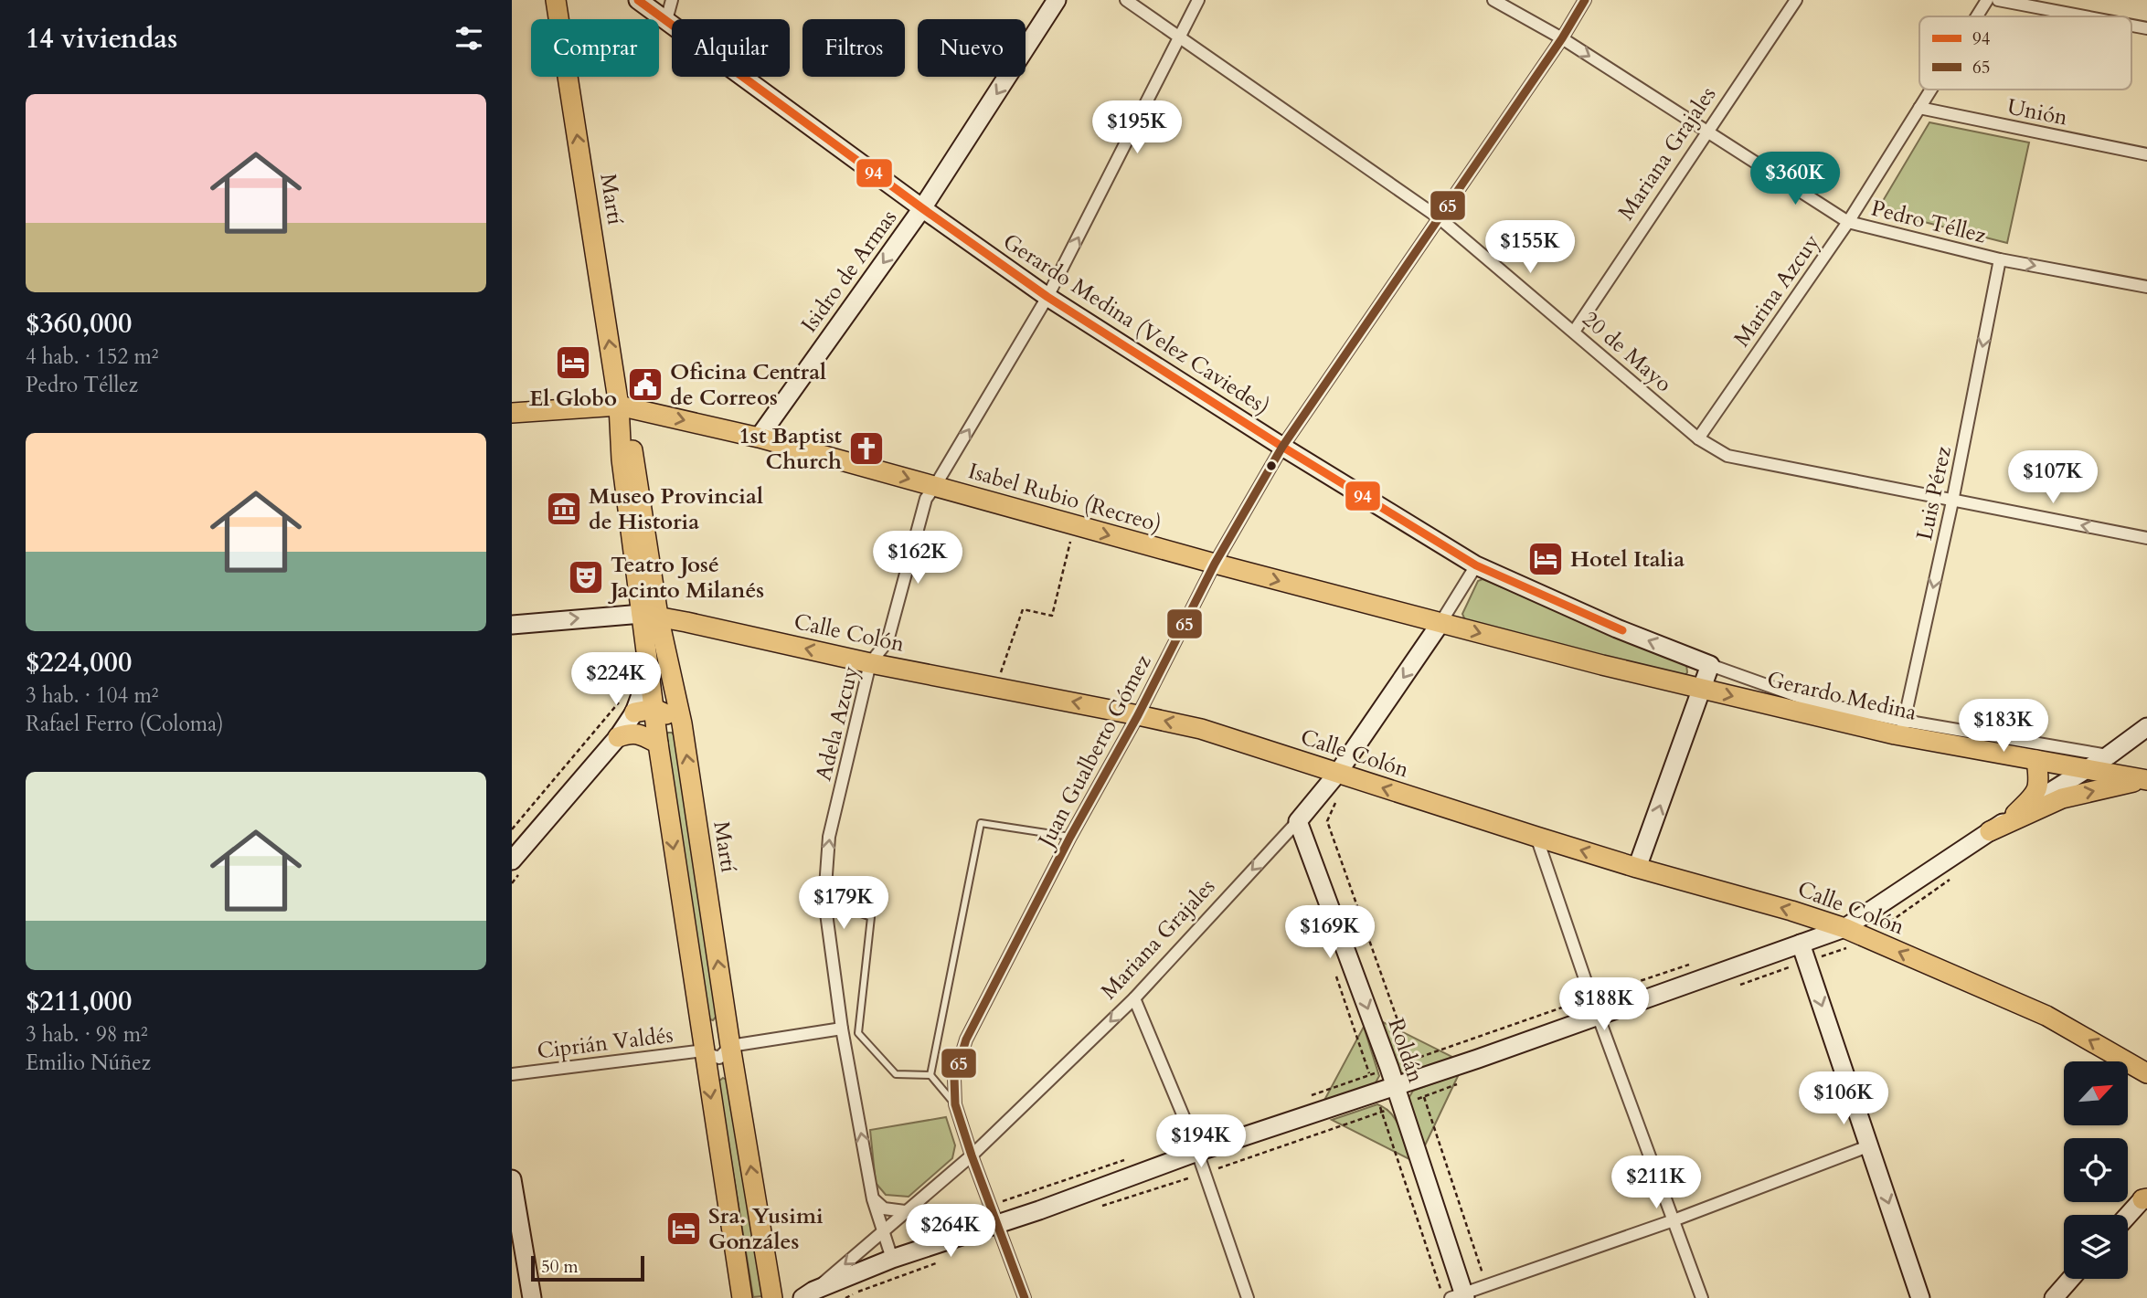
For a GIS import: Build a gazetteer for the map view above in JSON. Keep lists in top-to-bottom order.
{
  "streets": {
    "main road": [
      "Martí",
      "Isabel Rubio (Recreo)",
      "Calle Colón",
      "Gerardo Medina"
    ],
    "street": [
      "Unión",
      "Mariana Grajales",
      "Pedro Téllez",
      "Isidro de Armas",
      "Marina Azcuy",
      "Gerardo Medina (Velez Caviedes)",
      "20 de Mayo",
      "Luis Pérez",
      "Adela Azcuy",
      "Juan Gualberto Gómez",
      "Ciprián Valdés",
      "Roldán"
    ]
  },
  "crossings": [
    ["Unión", "Marina Azcuy"],
    ["Mariana Grajales", "Pedro Téllez"],
    ["Mariana Grajales", "Gerardo Medina (Velez Caviedes)"],
    ["Mariana Grajales", "20 de Mayo"],
    ["Mariana Grajales", "Isabel Rubio (Recreo)"],
    ["Mariana Grajales", "Calle Colón"],
    ["Mariana Grajales", "Adela Azcuy"],
    ["Mariana Grajales", "Juan Gualberto Gómez"],
    ["Mariana Grajales", "Roldán"],
    ["Martí", "Isabel Rubio (Recreo)"],
    ["Martí", "Calle Colón"],
    ["Martí", "Ciprián Valdés"],
    ["Pedro Téllez", "Marina Azcuy"],
    ["Pedro Téllez", "Luis Pérez"],
    ["Pedro Téllez", "Juan Gualberto Gómez"],
    ["Isidro de Armas", "Gerardo Medina (Velez Caviedes)"],
    ["Isidro de Armas", "Isabel Rubio (Recreo)"],
    ["Marina Azcuy", "20 de Mayo"],
    ["Gerardo Medina (Velez Caviedes)", "Gerardo Medina"],
    ["Gerardo Medina (Velez Caviedes)", "Adela Azcuy"],
    ["Gerardo Medina (Velez Caviedes)", "Juan Gualberto Gómez"],
    ["20 de Mayo", "Luis Pérez"],
    ["20 de Mayo", "Adela Azcuy"],
    ["20 de Mayo", "Juan Gualberto Gómez"],
    ["Luis Pérez", "Gerardo Medina"],
    ["Isabel Rubio (Recreo)", "Gerardo Medina"],
    ["Isabel Rubio (Recreo)", "Adela Azcuy"],
    ["Isabel Rubio (Recreo)", "Juan Gualberto Gómez"],
    ["Calle Colón", "Adela Azcuy"],
    ["Calle Colón", "Juan Gualberto Gómez"],
    ["Adela Azcuy", "Ciprián Valdés"]
  ],
  "one_way": [
    "Mariana Grajales",
    "Pedro Téllez",
    "Isidro de Armas",
    "Luis Pérez",
    "Isabel Rubio (Recreo)",
    "Calle Colón",
    "Adela Azcuy",
    "Roldán"
  ],
  "places": {
    "hotel": ["El Globo", "Hotel Italia", "Sra. Yusimi Gonzáles"],
    "public building": ["Oficina Central de Correos"],
    "church": ["1st Baptist Church"],
    "museum": ["Museo Provincial de Historia"],
    "theatre": ["Teatro José Jacinto Milanés"]
  },
  "lines": ["transit line 94", "transit line 65"],
  "legend": ["94", "65"],
  "scale_bar": "50 m",
  "north": "top right",
  "page": {
    "heading": "14 viviendas",
    "chip": [
      "Comprar",
      "Alquilar",
      "Filtros",
      "Nuevo"
    ],
    "list": [
      {
        "name": "$360,000",
        "note": "4 hab. · 152 m² · Pedro Téllez"
      },
      {
        "name": "$224,000",
        "note": "3 hab. · 104 m² · Rafael Ferro (Coloma)"
      },
      {
        "name": "$211,000",
        "note": "3 hab. · 98 m² · Emilio Núñez"
      }
    ],
    "price": [
      "$195K",
      "$360K",
      "$155K",
      "$107K",
      "$162K",
      "$224K",
      "$183K",
      "$179K",
      "$169K",
      "$188K",
      "$106K",
      "$194K",
      "$211K",
      "$264K"
    ],
    "scale": "50 m"
  }
}
